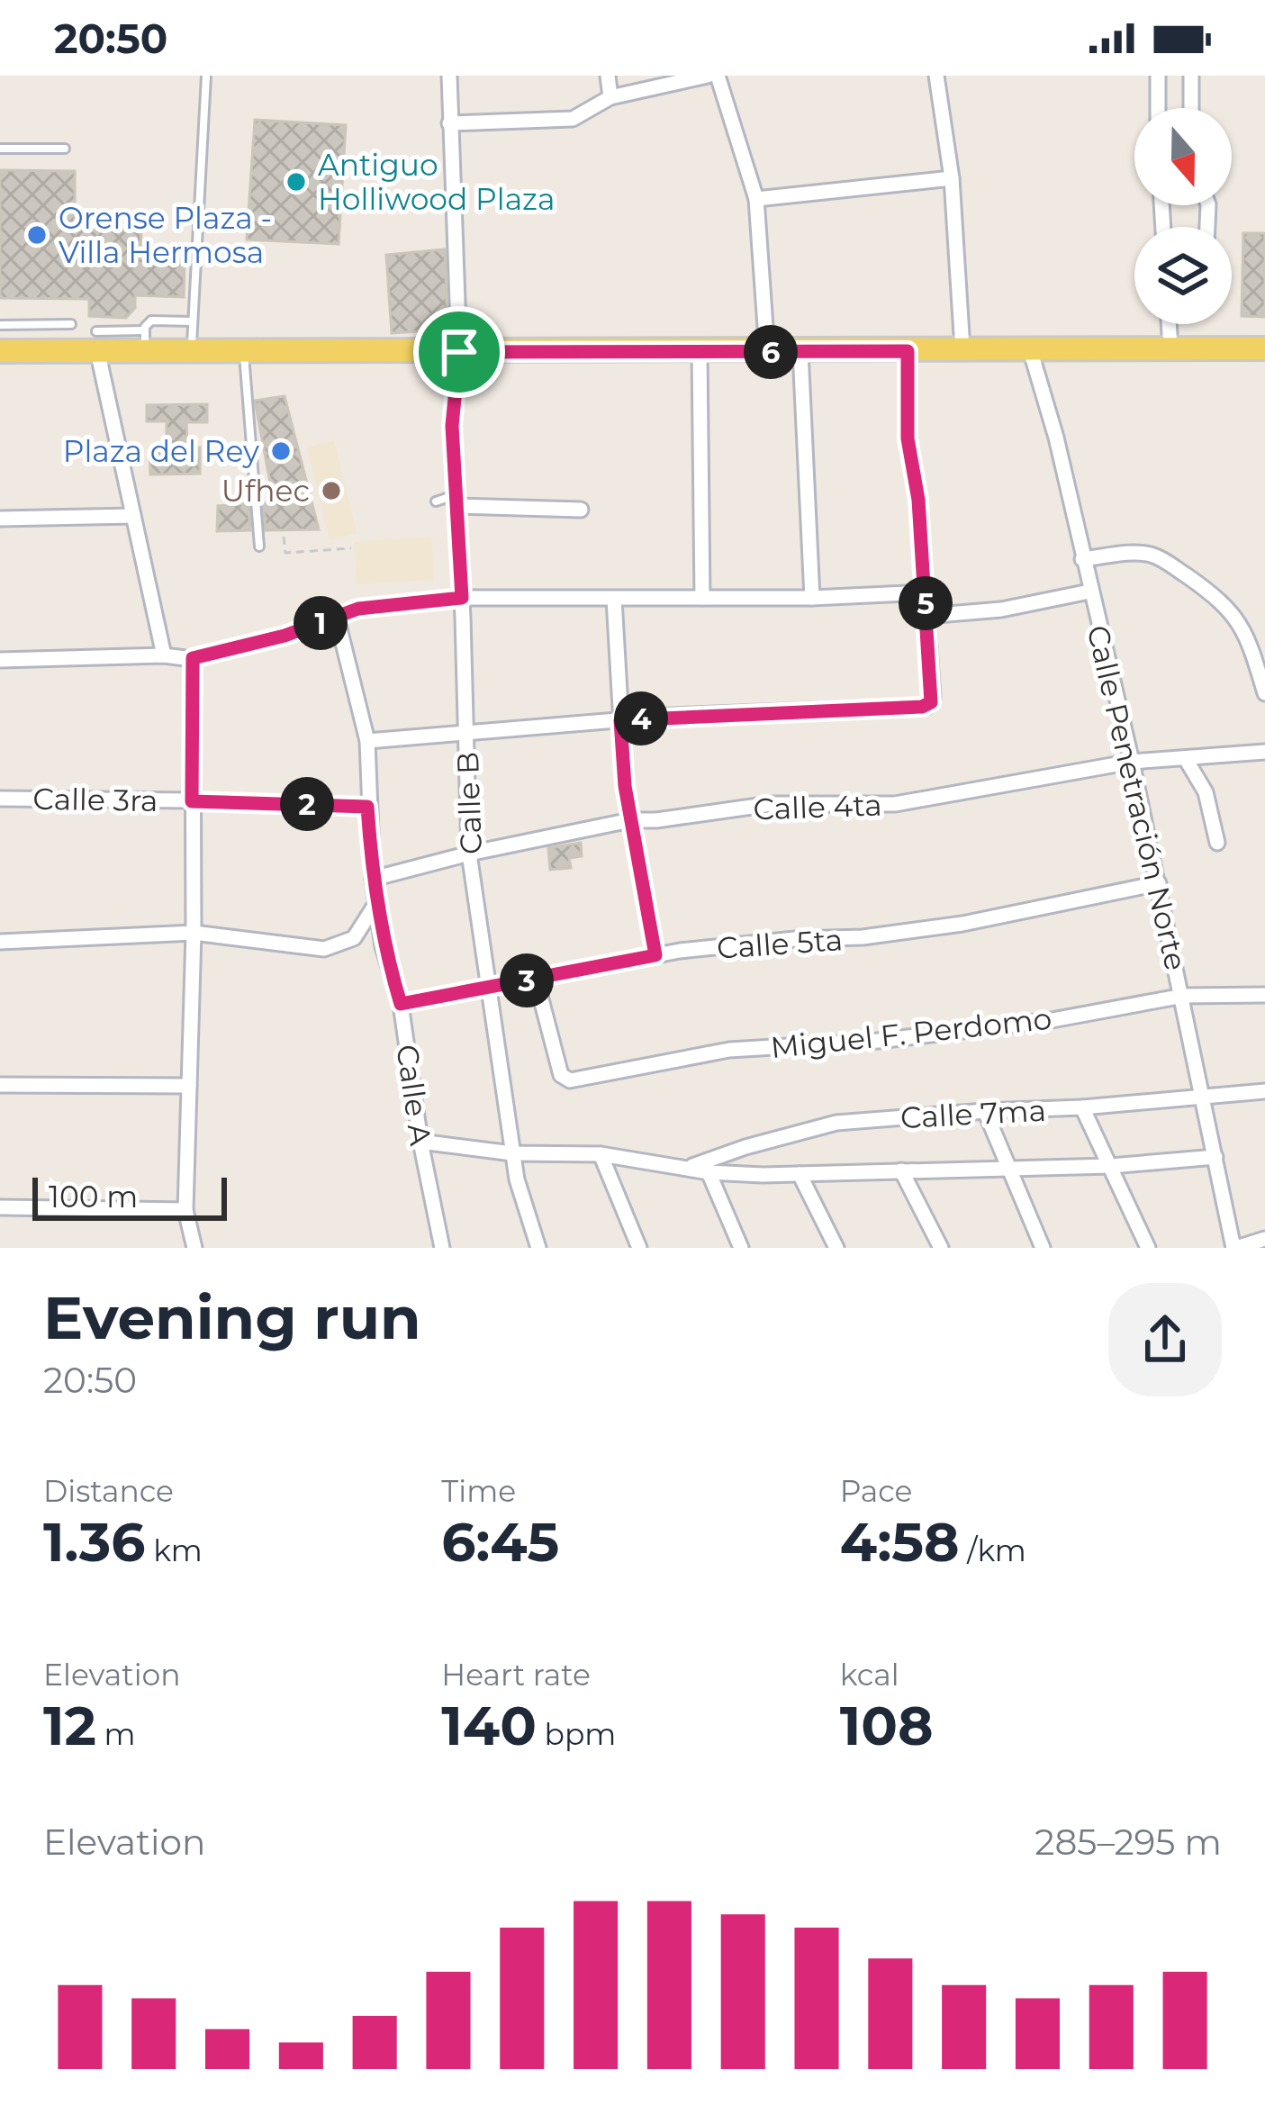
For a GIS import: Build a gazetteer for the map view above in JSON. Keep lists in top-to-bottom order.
{
  "streets": {
    "street": [
      "Calle Penetración Norte",
      "Calle 3ra",
      "Calle B",
      "Calle 4ta",
      "Calle 5ta",
      "Miguel F. Perdomo",
      "Calle A",
      "Calle 7ma"
    ]
  },
  "crossings": [
    ["Calle Penetración Norte", "Calle 4ta"],
    ["Calle Penetración Norte", "Calle 5ta"],
    ["Calle Penetración Norte", "Miguel F. Perdomo"],
    ["Calle Penetración Norte", "Calle 7ma"],
    ["Calle B", "Calle 4ta"],
    ["Calle B", "Calle 5ta"],
    ["Calle 4ta", "Calle A"],
    ["Calle 5ta", "Miguel F. Perdomo"],
    ["Calle 5ta", "Calle A"]
  ],
  "places": [
    "Antiguo Holliwood Plaza",
    "Orense Plaza - Villa Hermosa",
    "Plaza del Rey",
    "Ufhec"
  ],
  "scale_bar": "100 m",
  "north": "bottom",
  "page": {
    "status": "20:50",
    "pins": [
      "6",
      "5",
      "1",
      "4",
      "2",
      "3"
    ],
    "scale": "100 m",
    "heading": ["Evening run", "20:50"],
    "stats": [
      ["Distance", "1.36 km"],
      ["Time", "6:45"],
      ["Pace", "4:58 /km"],
      ["Elevation", "12 m"],
      ["Heart rate", "140 bpm"],
      ["kcal", "108"]
    ],
    "chart": ["Elevation", "285–295 m"]
  }
}
